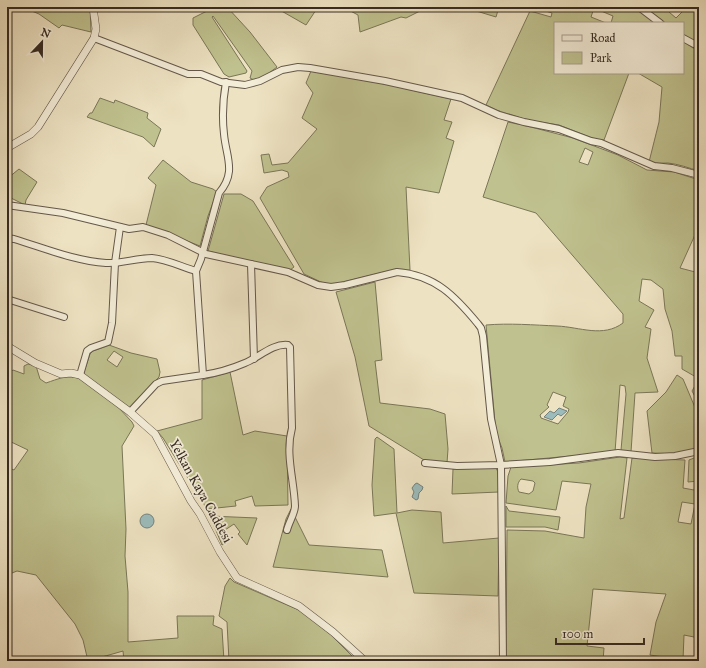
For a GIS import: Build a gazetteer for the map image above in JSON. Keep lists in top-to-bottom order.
{
  "streets": {
    "street": ["Yelkan Kaya Caddesi"]
  },
  "legend": ["Road", "Park"],
  "scale_bar": "100 m",
  "north": "top"
}
